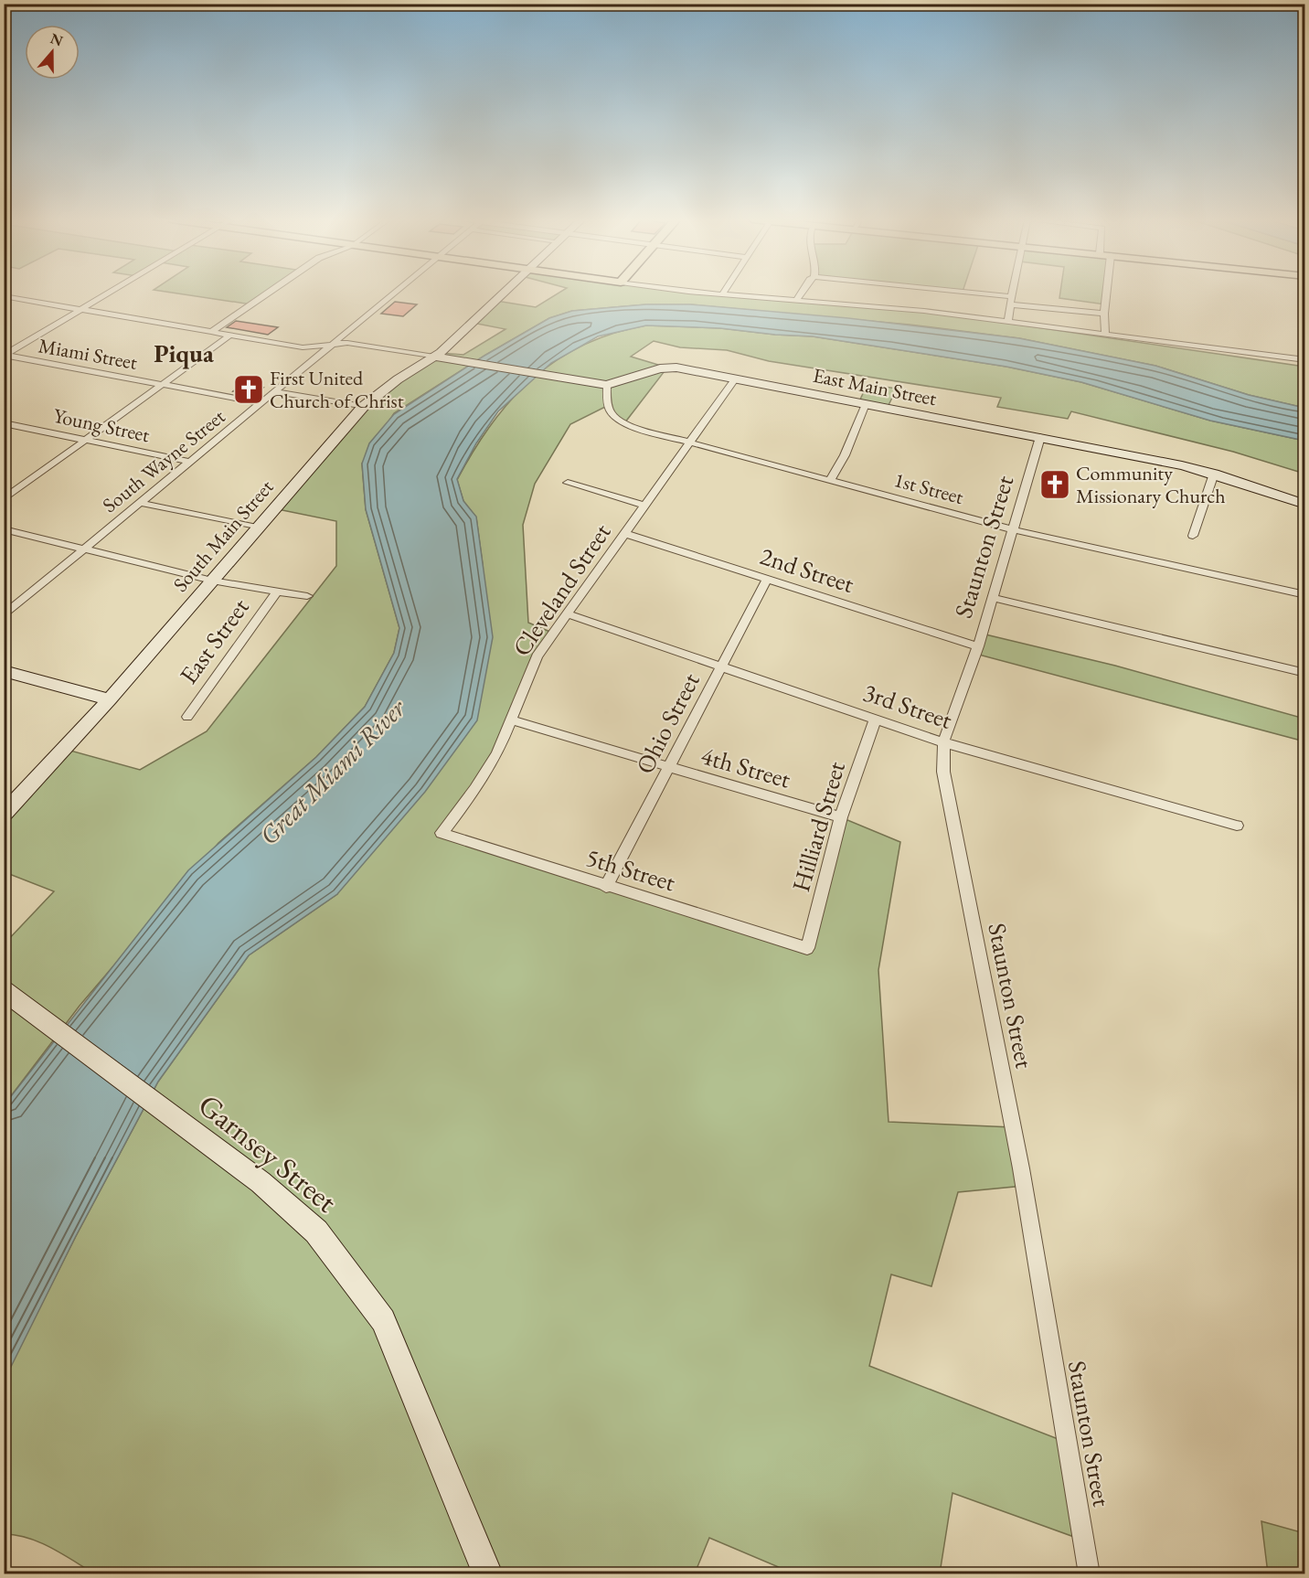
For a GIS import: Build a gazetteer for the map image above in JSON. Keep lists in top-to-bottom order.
{
  "streets": {
    "street": [
      "Miami Street",
      "East Main Street",
      "Young Street",
      "South Wayne Street",
      "1st Street",
      "South Main Street",
      "Staunton Street",
      "2nd Street",
      "Cleveland Street",
      "East Street",
      "3rd Street",
      "Ohio Street",
      "4th Street",
      "Hilliard Street",
      "5th Street",
      "Garnsey Street"
    ]
  },
  "crossings": [
    ["Miami Street", "South Wayne Street"],
    ["East Main Street", "1st Street"],
    ["East Main Street", "South Main Street"],
    ["East Main Street", "Staunton Street"],
    ["East Main Street", "Cleveland Street"],
    ["Young Street", "South Wayne Street"],
    ["1st Street", "Staunton Street"],
    ["1st Street", "Cleveland Street"],
    ["Staunton Street", "2nd Street"],
    ["Staunton Street", "3rd Street"],
    ["2nd Street", "Cleveland Street"],
    ["2nd Street", "Ohio Street"],
    ["Cleveland Street", "3rd Street"],
    ["Cleveland Street", "4th Street"],
    ["Cleveland Street", "5th Street"],
    ["3rd Street", "Ohio Street"],
    ["3rd Street", "Hilliard Street"],
    ["Ohio Street", "4th Street"],
    ["Ohio Street", "5th Street"],
    ["4th Street", "Hilliard Street"],
    ["Hilliard Street", "5th Street"]
  ],
  "districts": ["Piqua"],
  "water": ["Great Miami River"],
  "places": {
    "church": ["First United Church of Christ", "Community Missionary Church"]
  },
  "north": "top"
}
